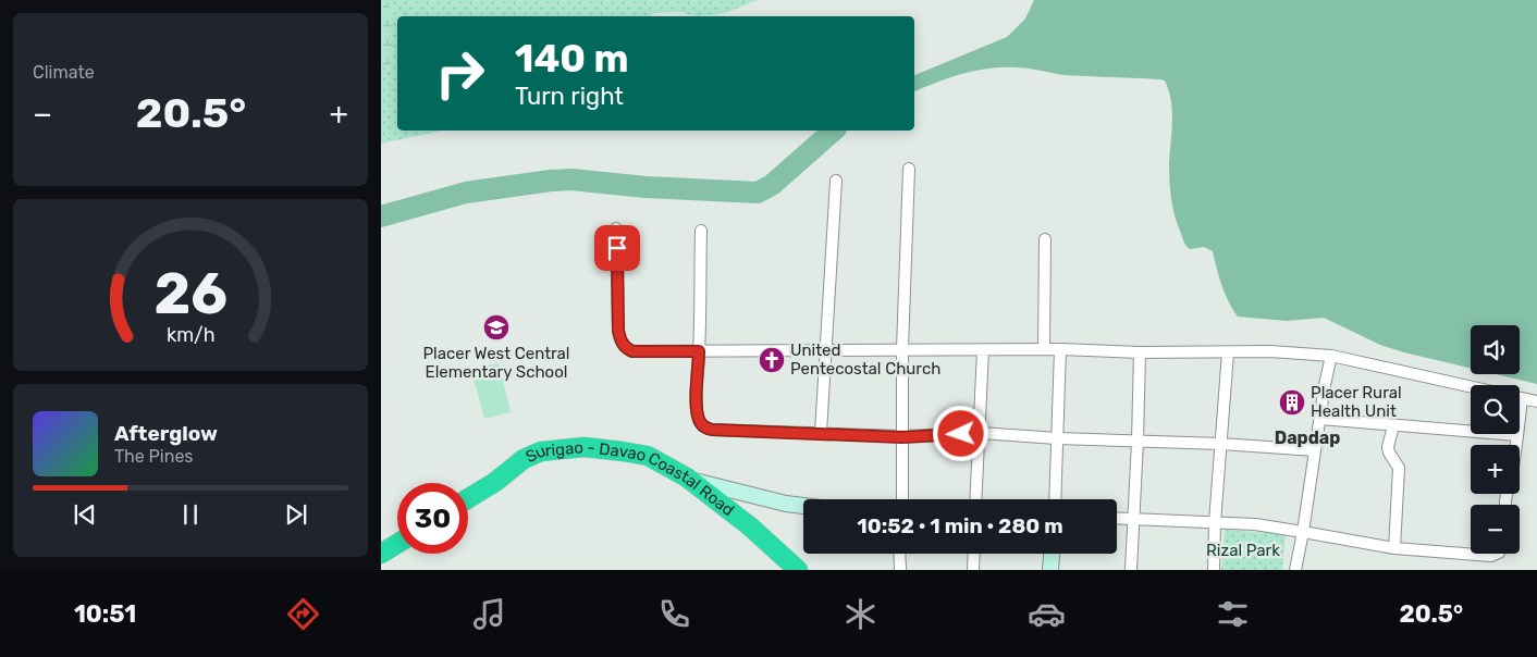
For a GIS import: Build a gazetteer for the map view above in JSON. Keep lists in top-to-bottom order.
{
  "streets": {
    "highway": ["Surigao - Davao Coastal Road"]
  },
  "districts": ["Dapdap"],
  "parks": ["Rizal Park"],
  "places": {
    "school or university": ["Placer West Central Elementary School"],
    "church": ["United Pentecostal Church"],
    "building": ["Placer Rural Health Unit"]
  },
  "page": {
    "tile": "Climate",
    "turn": ["140 m", "Turn right"],
    "heat": ["−", "20.5°", "+"],
    "map_buttons": ["+", "−"],
    "song": ["Afterglow", "The Pines"],
    "limit": "30",
    "trip": "10:52 · 1 min · 280 m",
    "tabs": ["10:51", "20.5°"],
    "gauge": ["26", "km/h"]
  }
}
